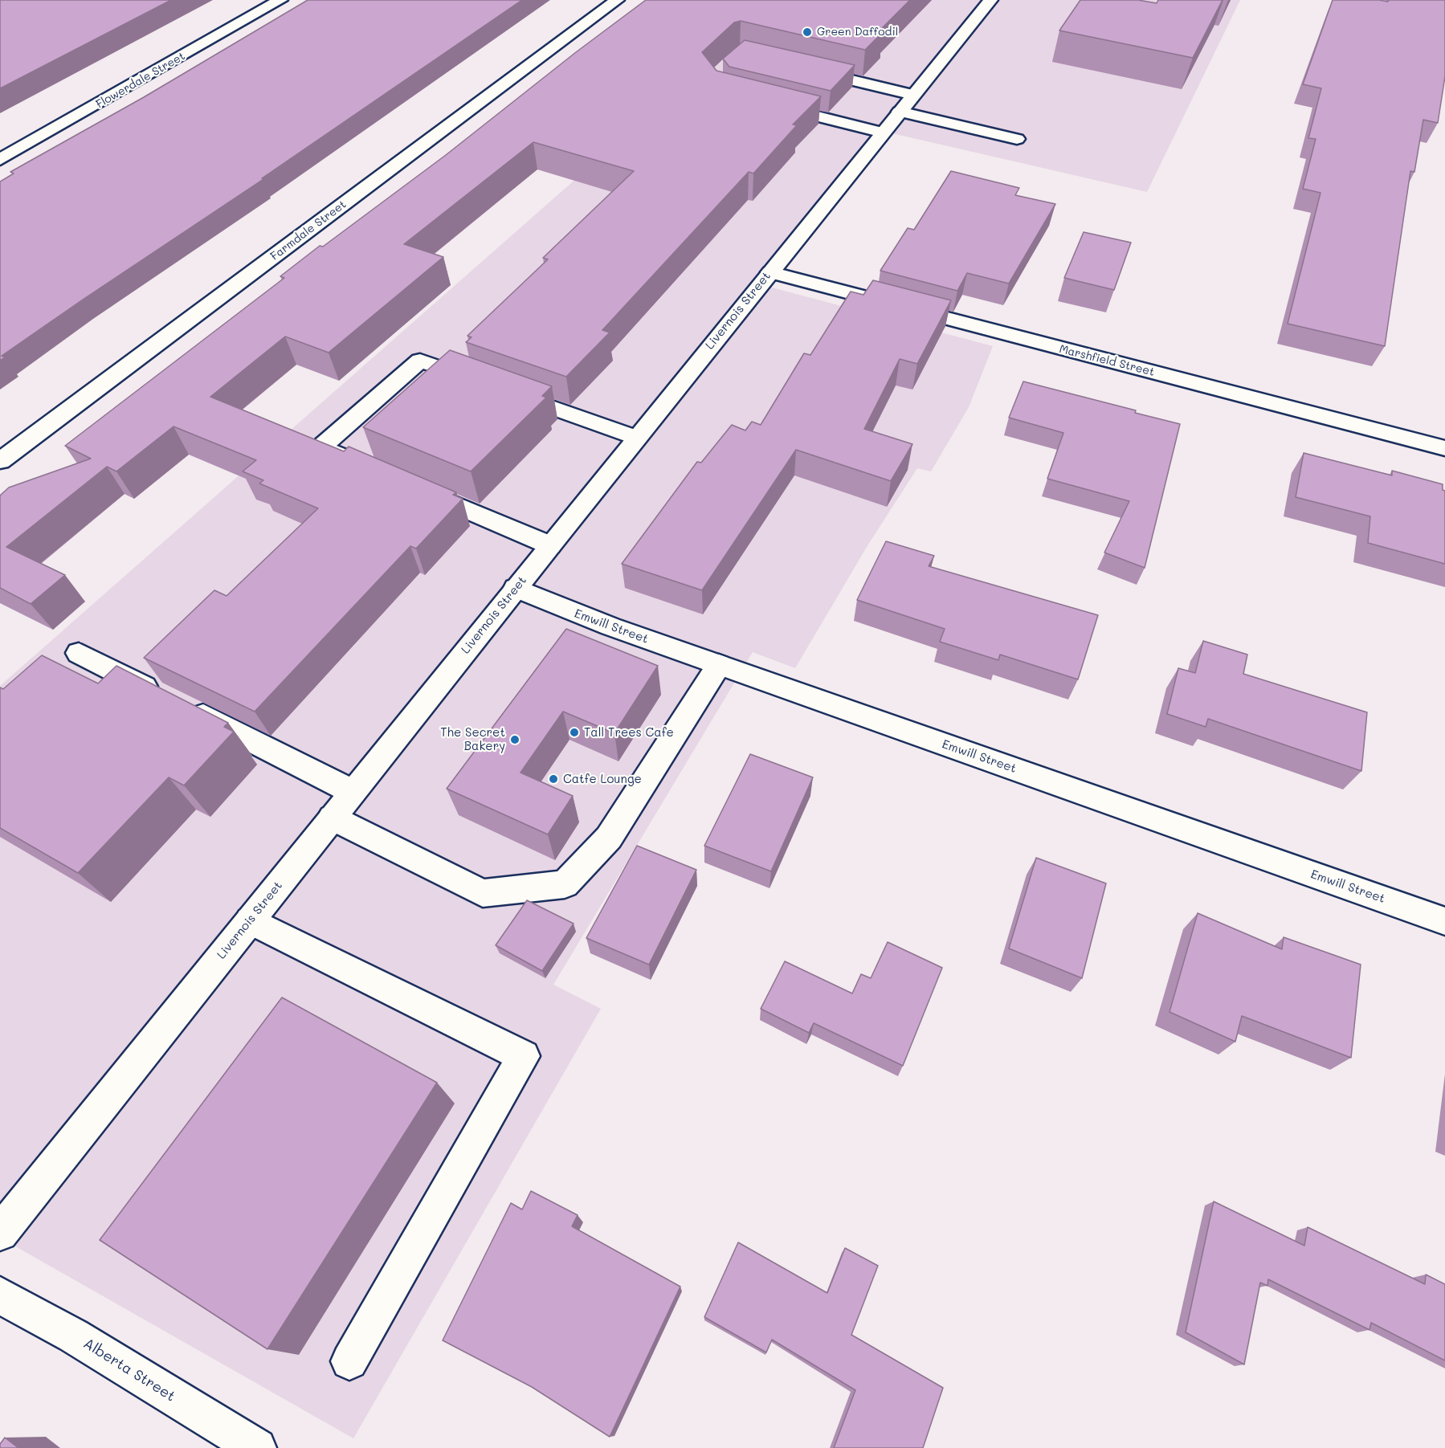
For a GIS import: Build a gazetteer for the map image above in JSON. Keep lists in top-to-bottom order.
{
  "streets": {
    "street": [
      "Flowerdale Street",
      "Farmdale Street",
      "Livernois Street",
      "Marshfield Street",
      "Emwill Street",
      "Alberta Street"
    ]
  },
  "crossings": [
    ["Livernois Street", "Marshfield Street"],
    ["Livernois Street", "Emwill Street"]
  ],
  "places": [
    "Green Daffodil",
    "Tall Trees Cafe",
    "The Secret Bakery",
    "Catfe Lounge"
  ]
}
